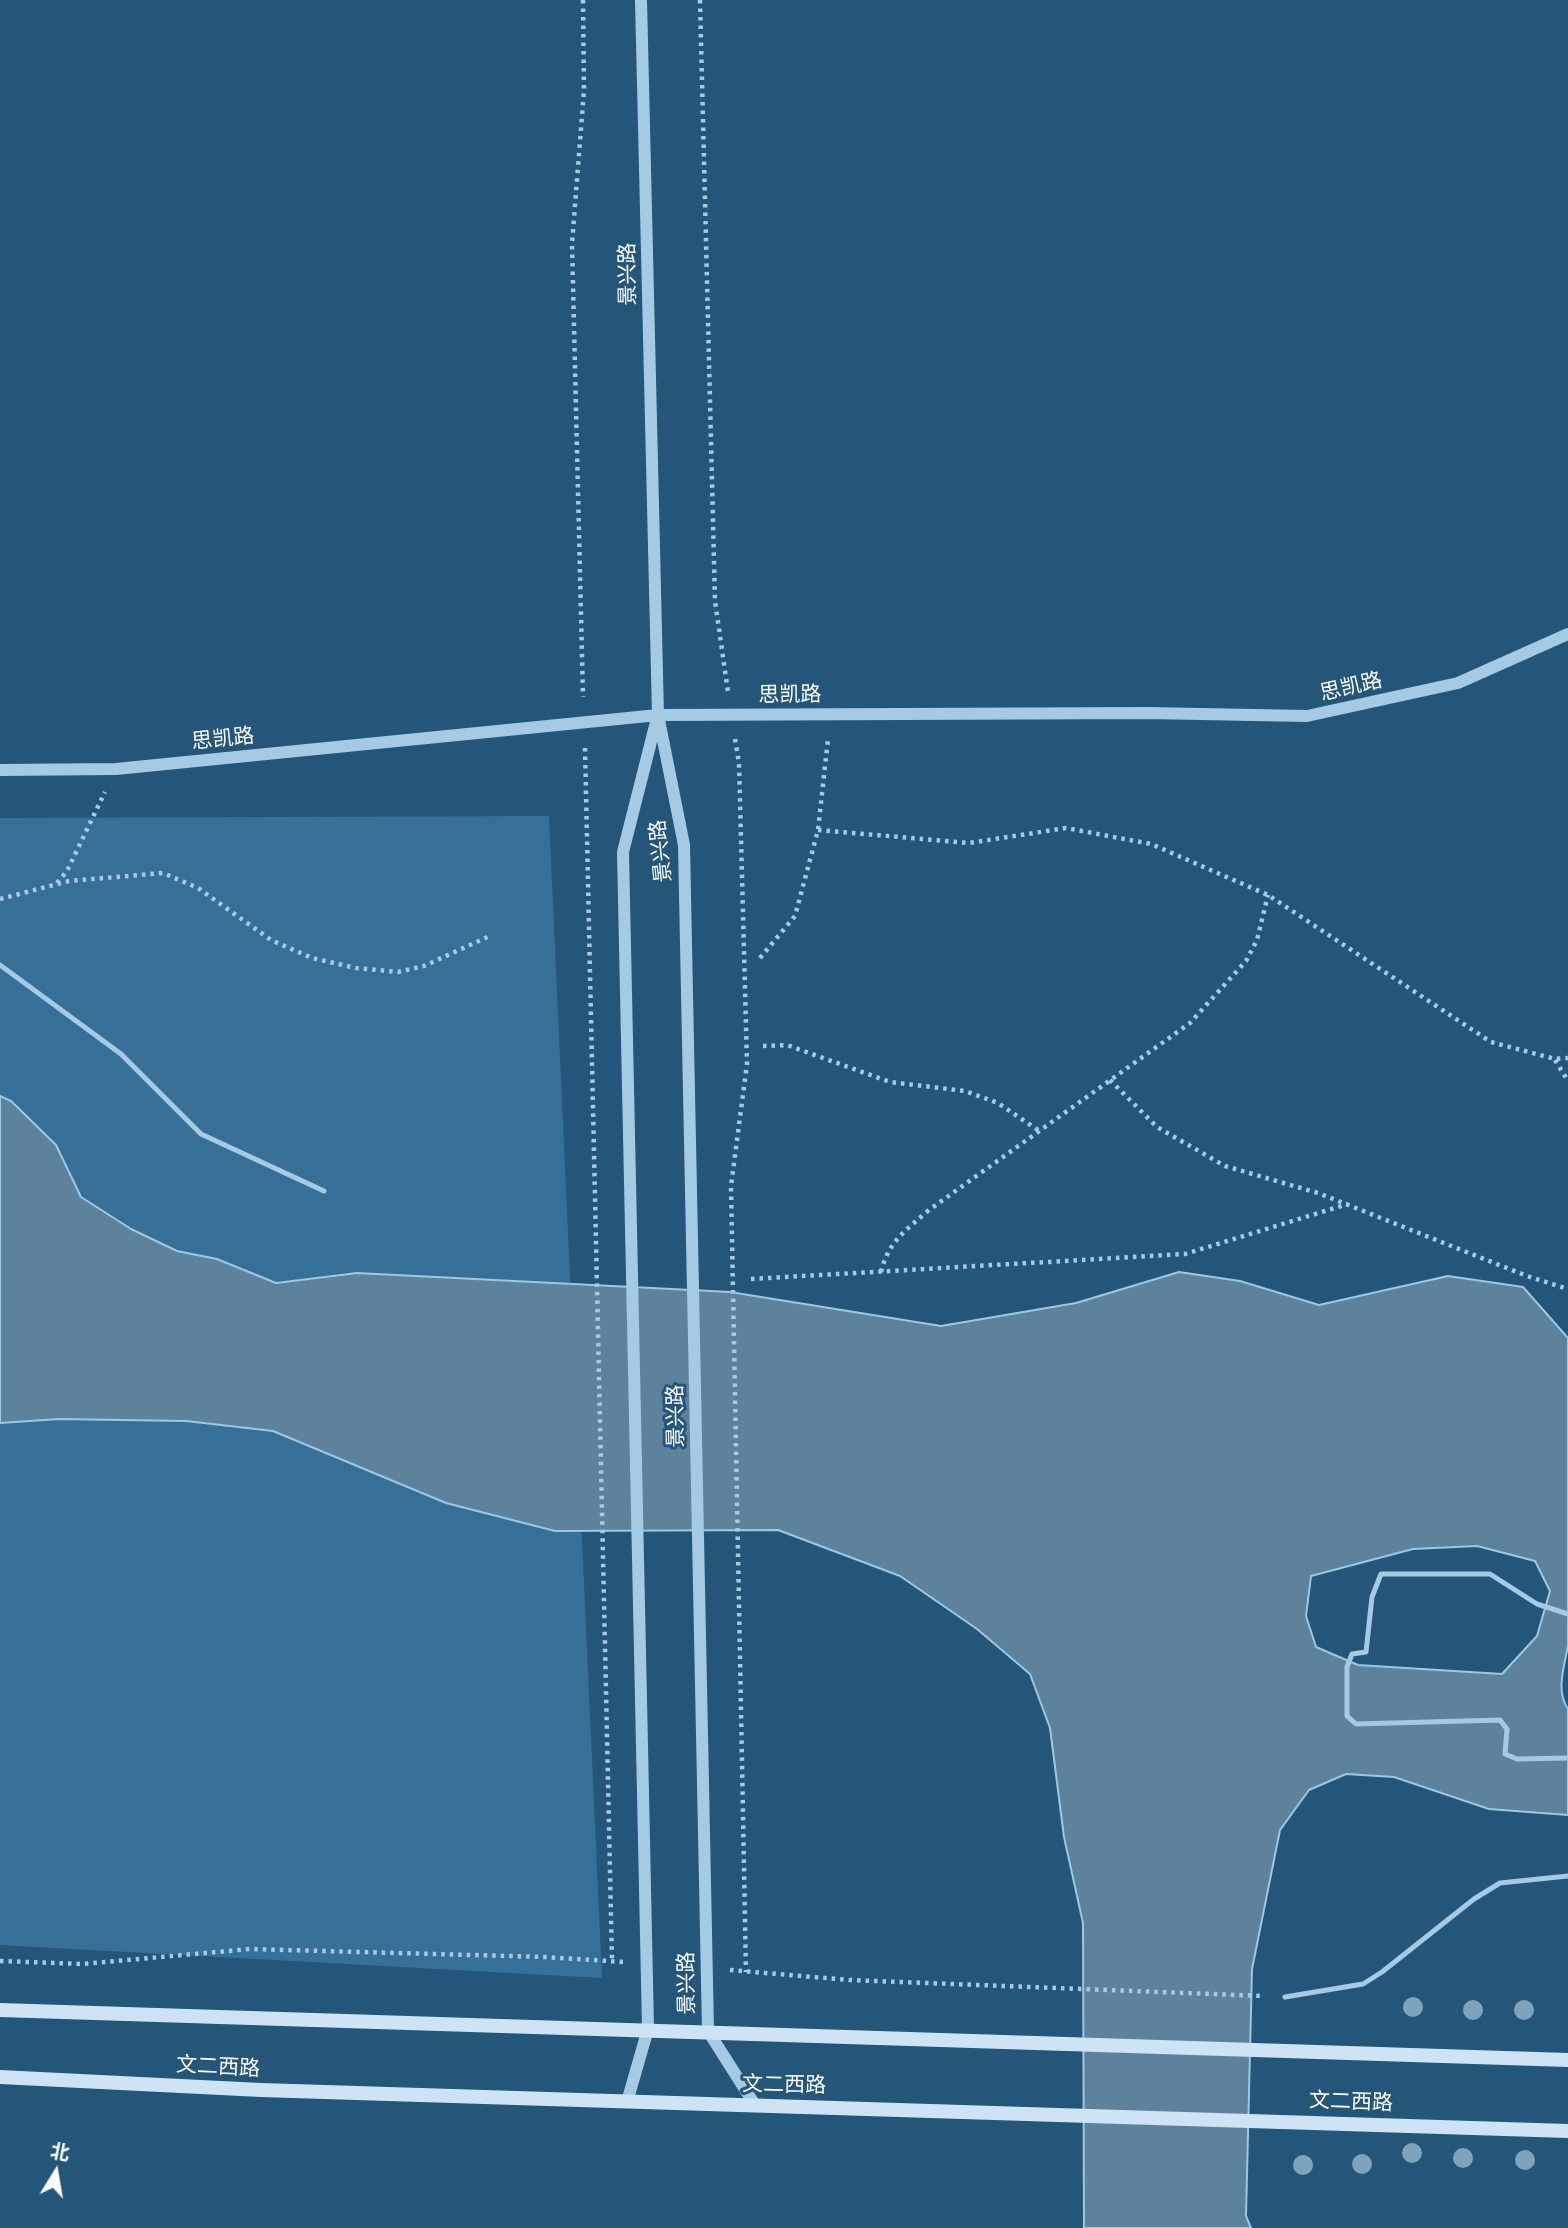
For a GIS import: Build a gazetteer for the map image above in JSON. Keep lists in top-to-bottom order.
{
  "streets": {
    "main road": ["文二西路"],
    "street": ["景兴路", "思凯路"]
  },
  "crossings": [
    ["景兴路", "思凯路"],
    ["景兴路", "文二西路"]
  ],
  "north": "top"
}
